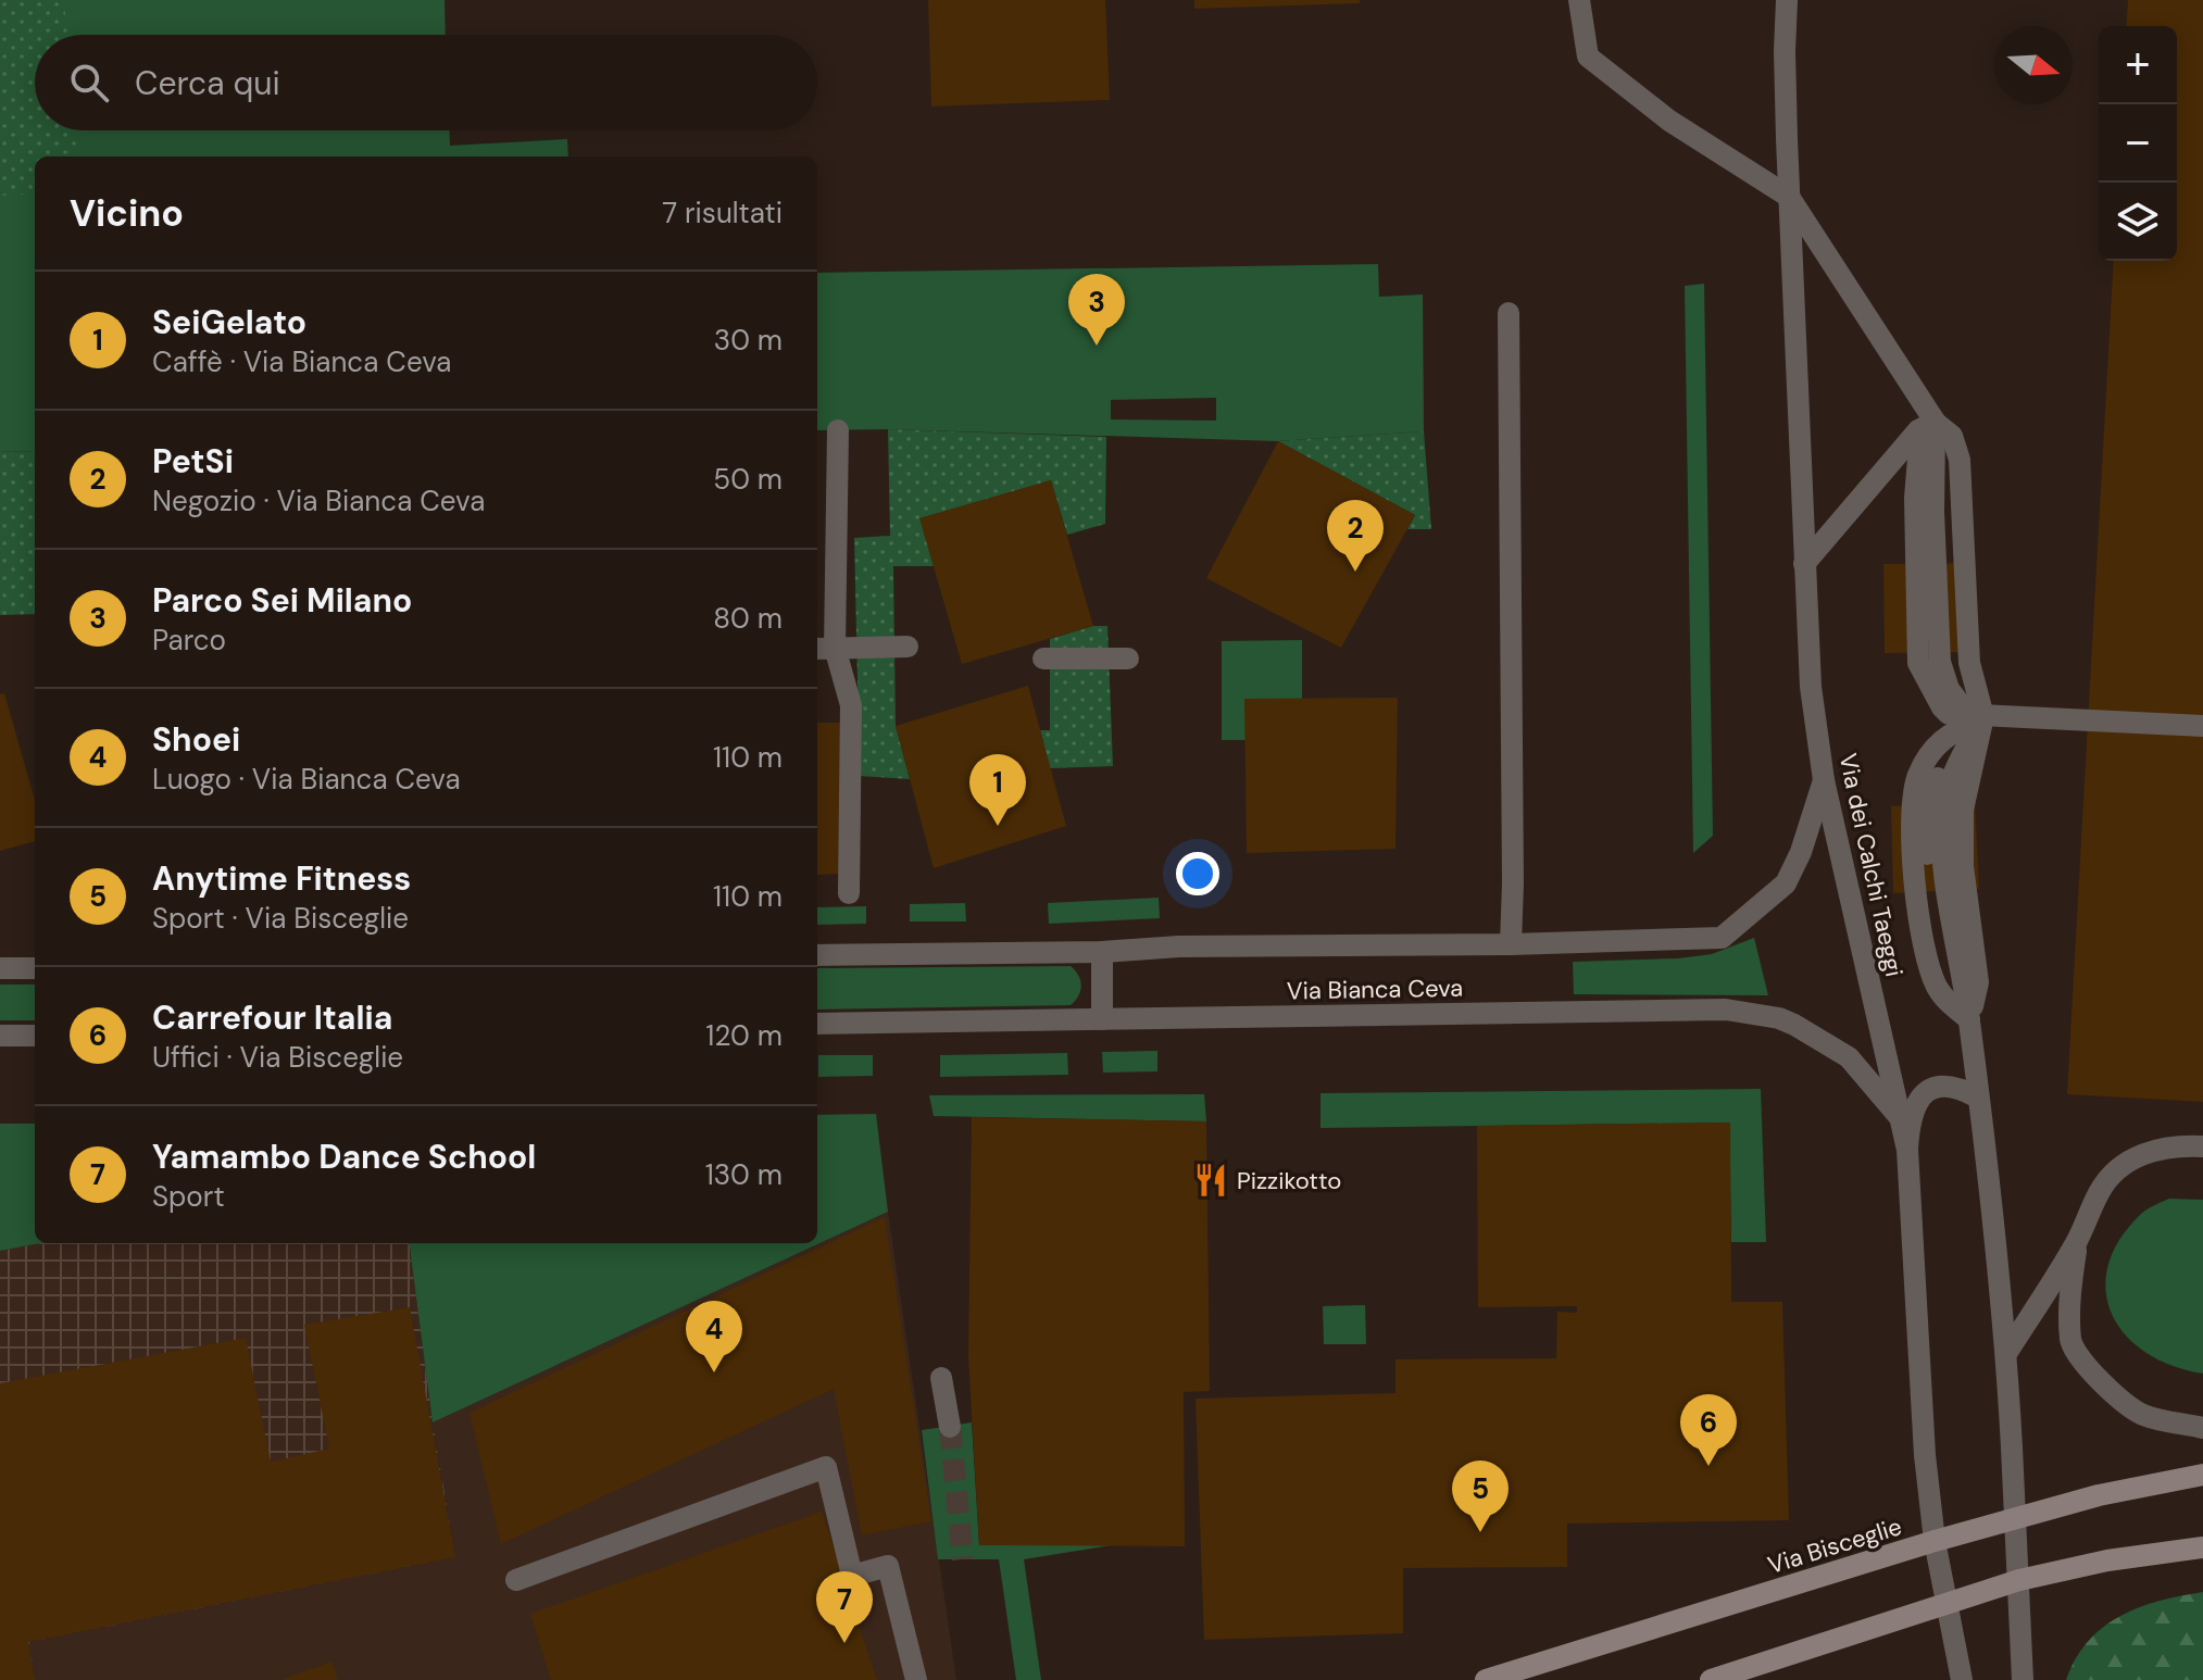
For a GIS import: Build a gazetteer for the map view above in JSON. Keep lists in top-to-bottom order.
{
  "streets": {
    "main road": ["Via Bisceglie"],
    "street": ["Via dei Calchi Taeggi", "Via Bianca Ceva"]
  },
  "crossings": [
    ["Via dei Calchi Taeggi", "Via Bianca Ceva"],
    ["Via dei Calchi Taeggi", "Via Bisceglie"]
  ],
  "places": {
    "restaurant": ["Pizzikotto"]
  },
  "north": "right",
  "page": {
    "map_buttons": ["+", "−"],
    "search": "Cerca qui",
    "heading": ["Vicino", "7 risultati"],
    "list": [
      {
        "mark": "1",
        "name": "SeiGelato",
        "note": "Caffè · Via Bianca Ceva",
        "value": "30 m"
      },
      {
        "mark": "2",
        "name": "PetSi",
        "note": "Negozio · Via Bianca Ceva",
        "value": "50 m"
      },
      {
        "mark": "3",
        "name": "Parco Sei Milano",
        "note": "Parco",
        "value": "80 m"
      },
      {
        "mark": "4",
        "name": "Shoei",
        "note": "Luogo · Via Bianca Ceva",
        "value": "110 m"
      },
      {
        "mark": "5",
        "name": "Anytime Fitness",
        "note": "Sport · Via Bisceglie",
        "value": "110 m"
      },
      {
        "mark": "6",
        "name": "Carrefour Italia",
        "note": "Uffici · Via Bisceglie",
        "value": "120 m"
      },
      {
        "mark": "7",
        "name": "Yamambo Dance School",
        "note": "Sport",
        "value": "130 m"
      }
    ],
    "pins": [
      "3",
      "2",
      "1",
      "4",
      "6",
      "5",
      "7"
    ]
  }
}
